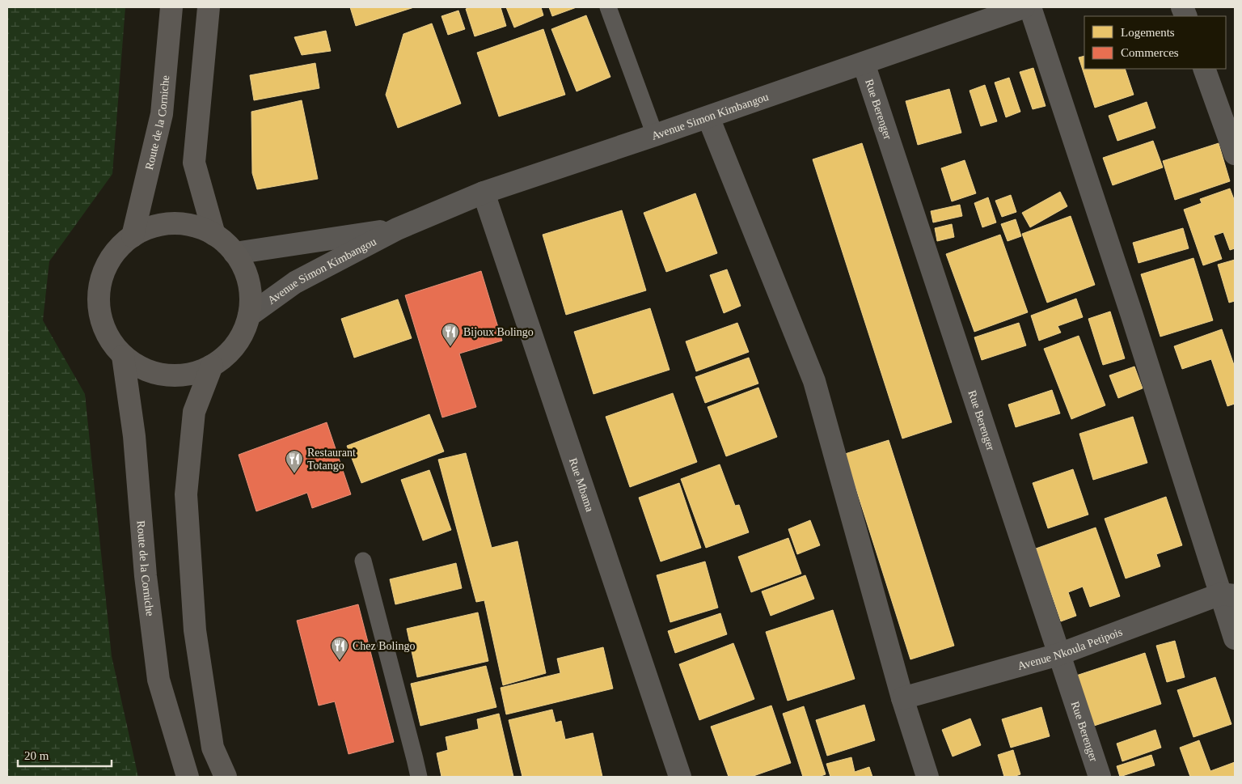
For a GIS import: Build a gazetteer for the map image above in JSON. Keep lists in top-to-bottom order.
{
  "streets": {
    "main road": ["Route de la Corniche"],
    "street": [
      "Rue Berenger",
      "Avenue Simon Kimbangou",
      "Rue Mbama",
      "Avenue Nkoula Petipois"
    ]
  },
  "crossings": [
    ["Rue Berenger", "Avenue Simon Kimbangou"],
    ["Rue Berenger", "Avenue Nkoula Petipois"],
    ["Avenue Simon Kimbangou", "Rue Mbama"]
  ],
  "places": {
    "restaurant": ["Bijoux Bolingo", "Restaurant Totango", "Chez Bolingo"]
  },
  "legend": ["Logements", "Commerces"],
  "scale_bar": "20 m"
}
